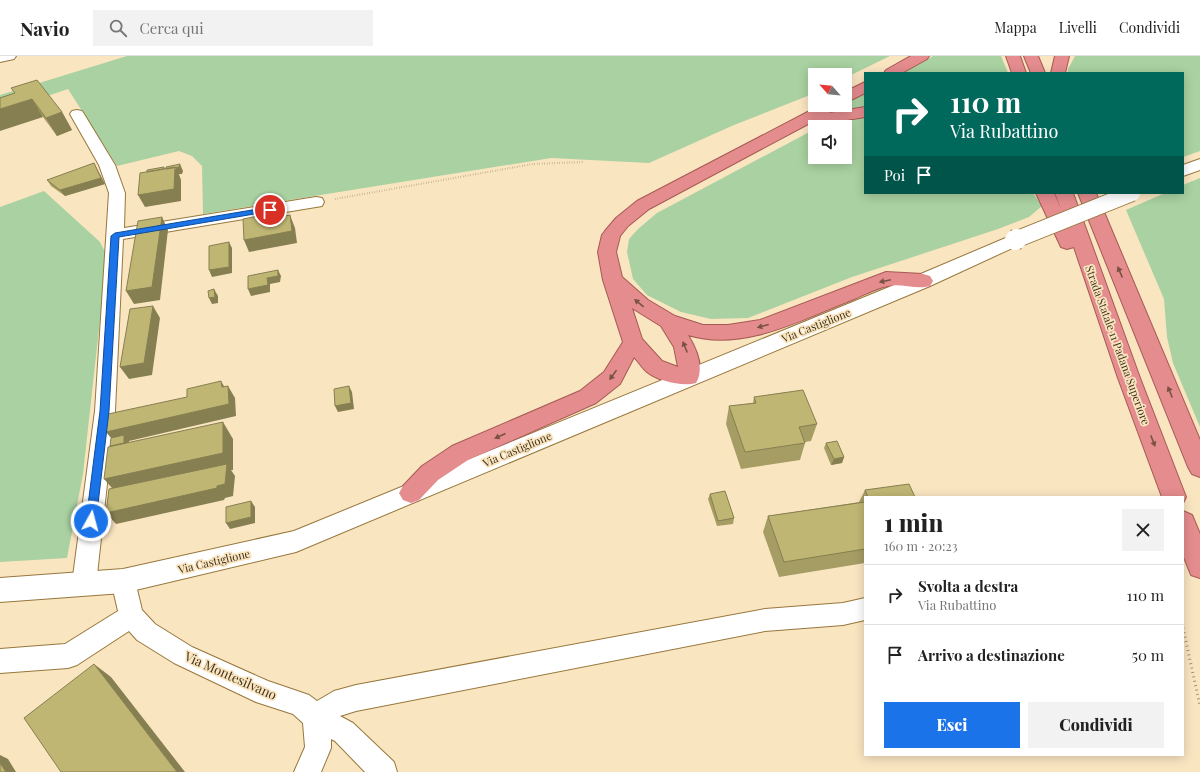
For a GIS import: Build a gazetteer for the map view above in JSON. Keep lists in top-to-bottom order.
{
  "streets": {
    "highway": ["Strada Statale 11 Padana Superiore"],
    "main road": ["Via Castiglione"],
    "street": ["Via Montesilvano"]
  },
  "north": "top left",
  "page": {
    "header": "Navio",
    "search": "Cerca qui",
    "nav": ["Mappa", "Livelli", "Condividi"],
    "turn": ["110 m", "Via Rubattino"],
    "then": "Poi",
    "heading": ["1 min", "160 m · 20:23"],
    "list": [
      {
        "name": "Svolta a destra",
        "note": "Via Rubattino",
        "value": "110 m"
      },
      {
        "name": "Arrivo a destinazione",
        "value": "50 m"
      }
    ],
    "buttons": ["Esci", "Condividi"]
  }
}
